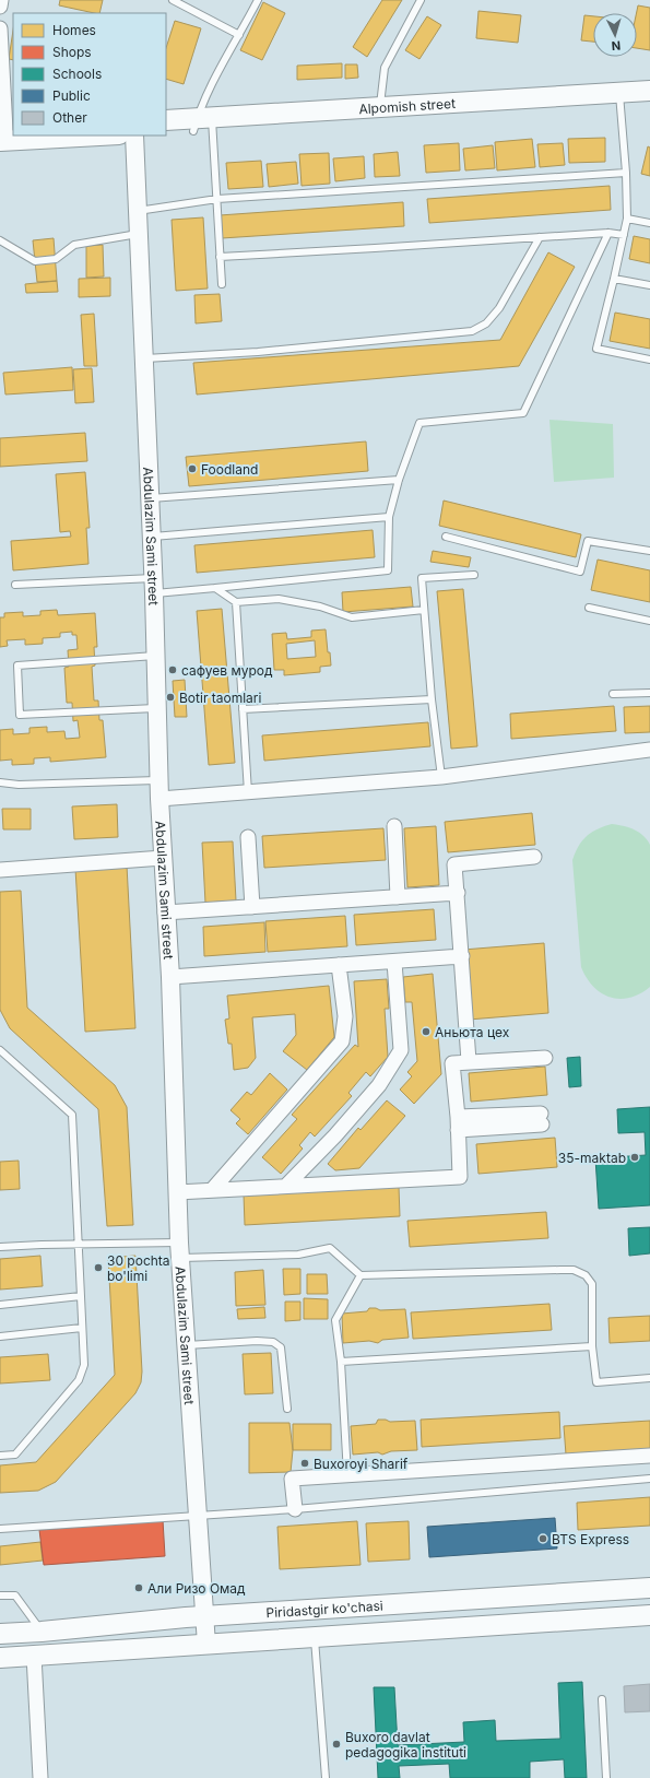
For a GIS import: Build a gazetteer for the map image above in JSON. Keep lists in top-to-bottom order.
{
  "streets": {
    "main road": ["Alpomish street", "Piridastgir ko'chasi"],
    "street": ["Abdulazim Sami street"]
  },
  "crossings": [
    ["Abdulazim Sami street", "Piridastgir ko'chasi"]
  ],
  "places": [
    "Foodland",
    "сафуев мурод",
    "Botir taomlari",
    "Аньюта цех",
    "35-maktab",
    "30 pochta bo'limi",
    "Buxoroyi Sharif",
    "BTS Express",
    "Али Ризо Омад",
    "Buxoro davlat pedagogika instituti"
  ],
  "legend": [
    "Homes",
    "Shops",
    "Schools",
    "Public",
    "Other"
  ],
  "north": "bottom"
}
